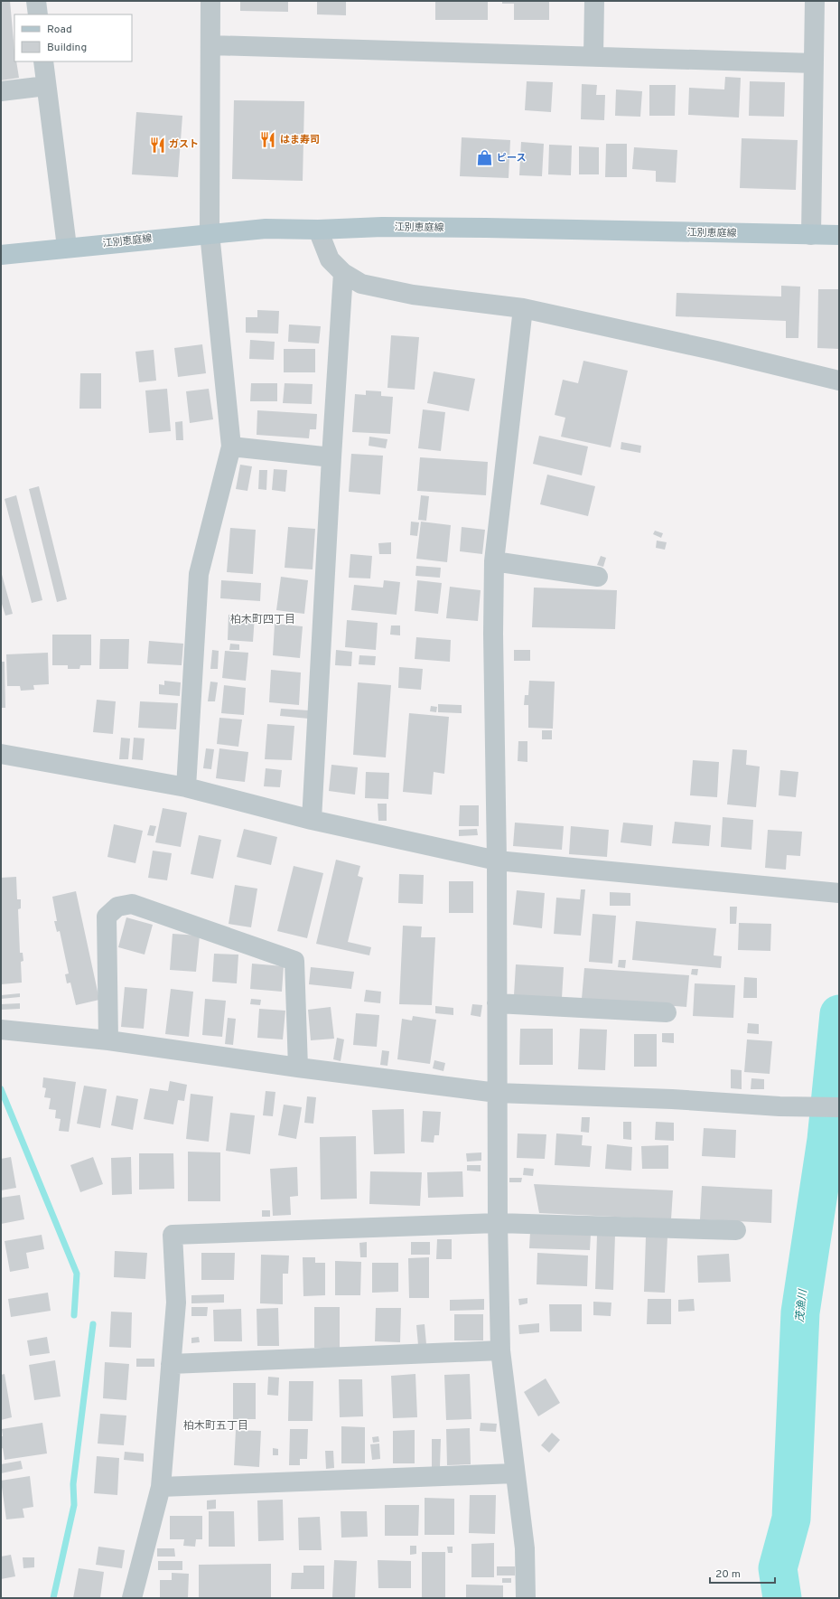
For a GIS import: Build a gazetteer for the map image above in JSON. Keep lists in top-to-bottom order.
{
  "streets": {
    "main road": ["江別恵庭線"]
  },
  "districts": ["柏木町四丁目", "柏木町五丁目"],
  "water": ["茂漁川"],
  "places": {
    "restaurant": ["はま寿司", "ガスト"],
    "shop": ["ピース"]
  },
  "legend": ["Road", "Building"],
  "scale_bar": "20 m"
}
